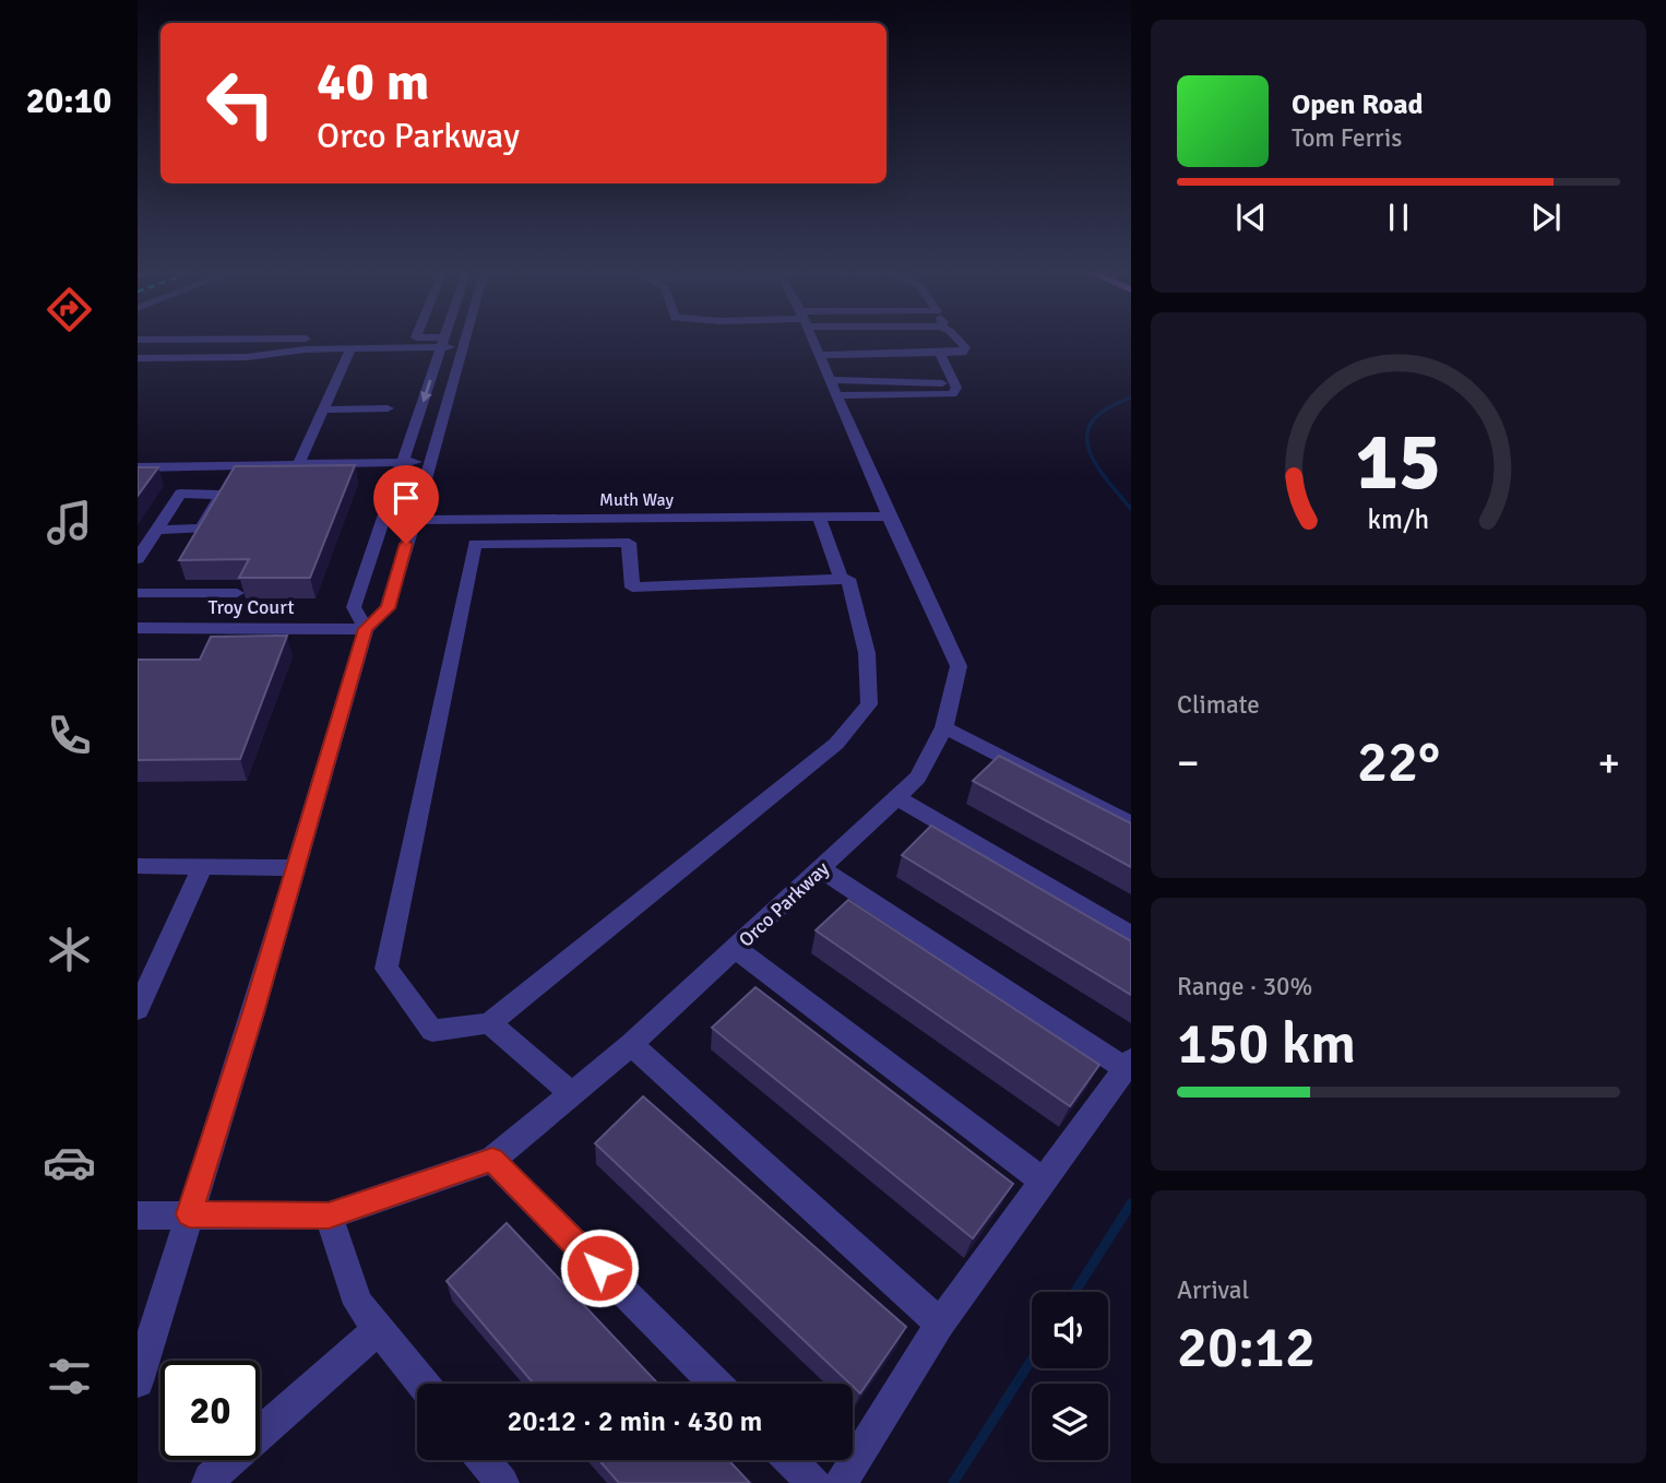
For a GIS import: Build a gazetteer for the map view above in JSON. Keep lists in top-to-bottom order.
{
  "streets": {
    "street": ["Muth Way", "Troy Court", "Orco Parkway"]
  },
  "crossings": [
    ["Muth Way", "Orco Parkway"]
  ],
  "page": {
    "tabs": "20:10",
    "turn": ["40 m", "Orco Parkway"],
    "song": ["Open Road", "Tom Ferris"],
    "tile": [
      "Climate",
      ["Range · 30%", "150 km"],
      ["Arrival", "20:12"]
    ],
    "heat": ["−", "22°", "+"],
    "limit": "20",
    "trip": "20:12 · 2 min · 430 m",
    "gauge": ["15", "km/h"]
  }
}
